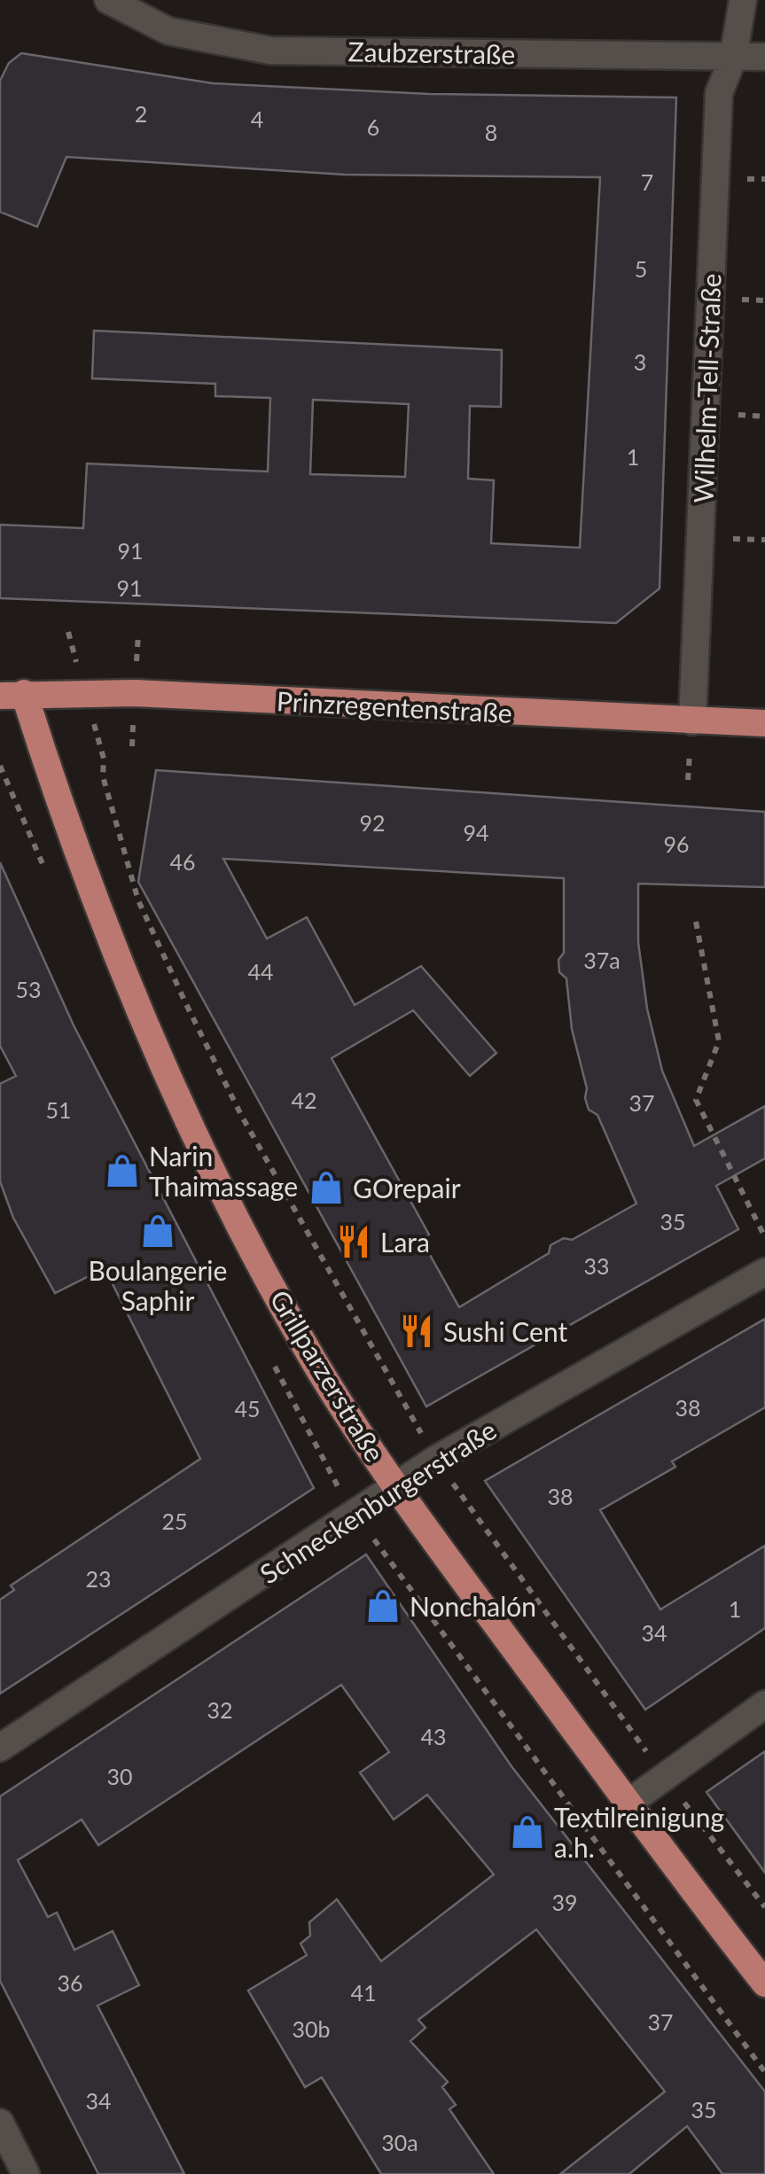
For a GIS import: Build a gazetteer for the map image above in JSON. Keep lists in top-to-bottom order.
{
  "streets": {
    "main road": ["Prinzregentenstraße", "Grillparzerstraße"],
    "street": ["Zaubzerstraße", "Wilhelm-Tell-Straße", "Schneckenburgerstraße"]
  },
  "crossings": [
    ["Zaubzerstraße", "Wilhelm-Tell-Straße"],
    ["Wilhelm-Tell-Straße", "Prinzregentenstraße"],
    ["Prinzregentenstraße", "Grillparzerstraße"],
    ["Grillparzerstraße", "Schneckenburgerstraße"]
  ],
  "places": {
    "shop": [
      "Narin Thaimassage",
      "GOrepair",
      "Boulangerie Saphir",
      "Nonchalón",
      "Textilreinigung a.h."
    ],
    "restaurant": ["Lara", "Sushi Cent"]
  },
  "house_numbers": [
    "2",
    "4",
    "6",
    "8",
    "7",
    "5",
    "3",
    "1",
    "91",
    "91",
    "92",
    "94",
    "96",
    "46",
    "37a",
    "44",
    "53",
    "42",
    "37",
    "51",
    "35",
    "33",
    "38",
    "45",
    "38",
    "25",
    "23",
    "1",
    "34",
    "32",
    "43",
    "30",
    "39",
    "36",
    "41",
    "37",
    "30b",
    "34",
    "35",
    "30a"
  ]
}
